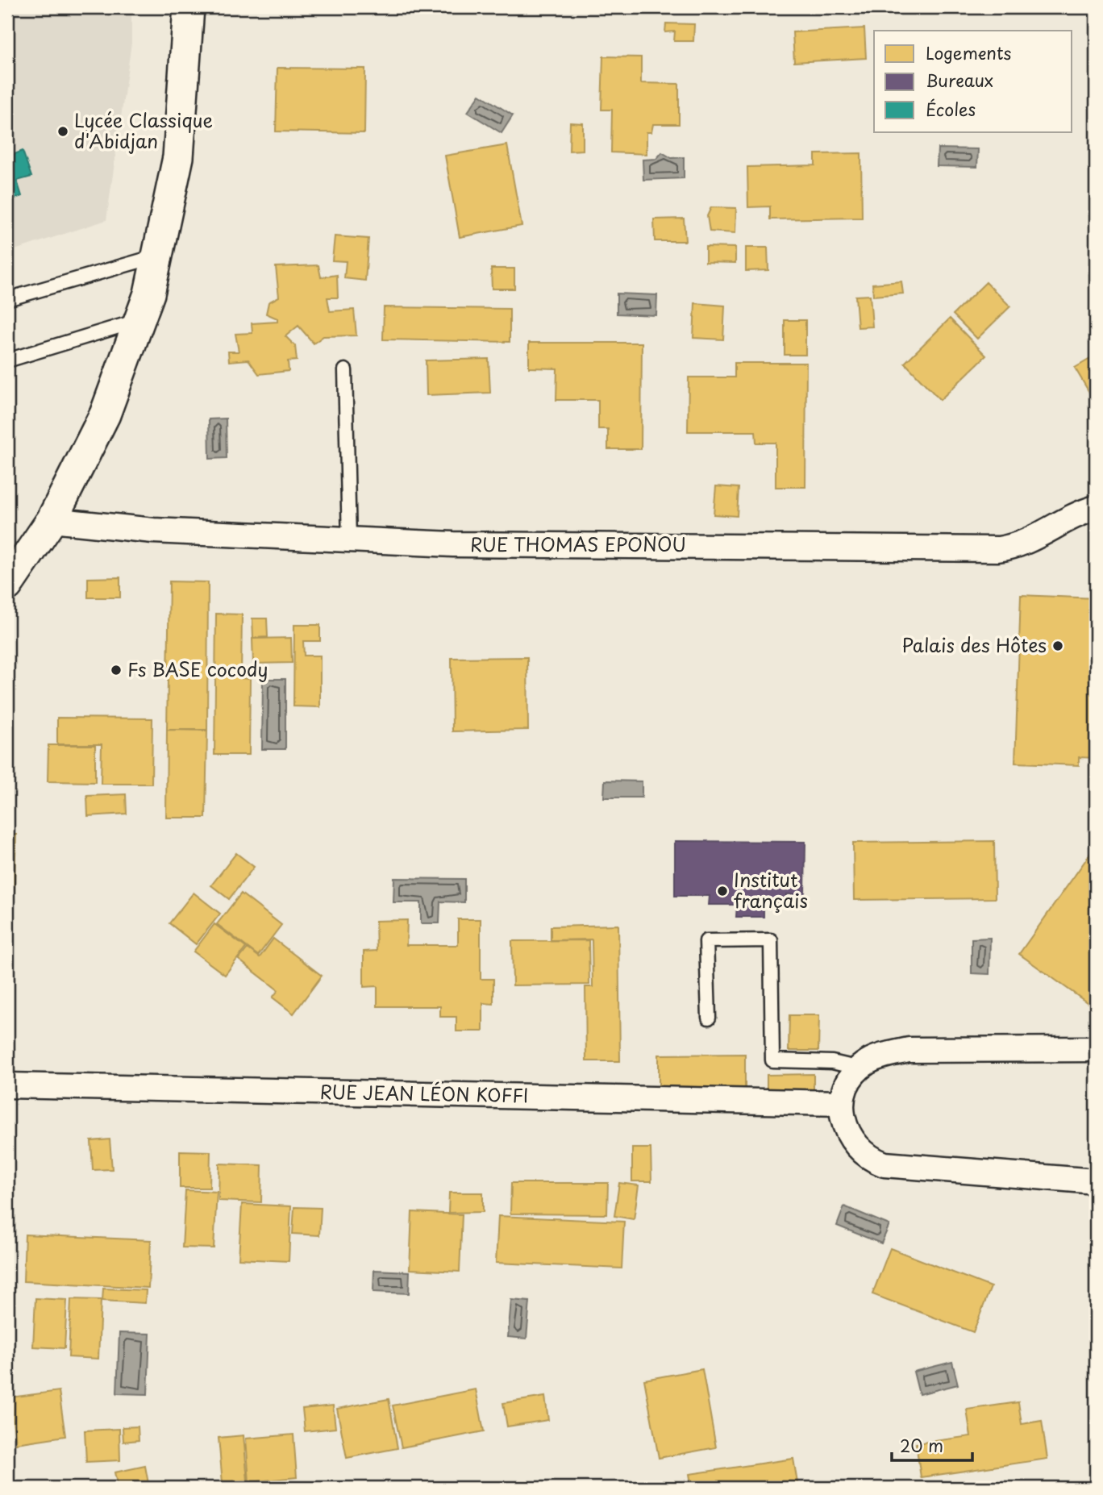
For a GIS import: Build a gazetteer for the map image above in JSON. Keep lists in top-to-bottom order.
{
  "streets": {
    "street": ["RUE THOMAS EPONOU", "RUE JEAN LÉON KOFFI"]
  },
  "places": [
    "Lycée Classique d'Abidjan",
    "Palais des Hôtes",
    "Fs BASE cocody",
    "Institut français"
  ],
  "legend": ["Logements", "Bureaux", "Écoles"],
  "scale_bar": "20 m"
}
